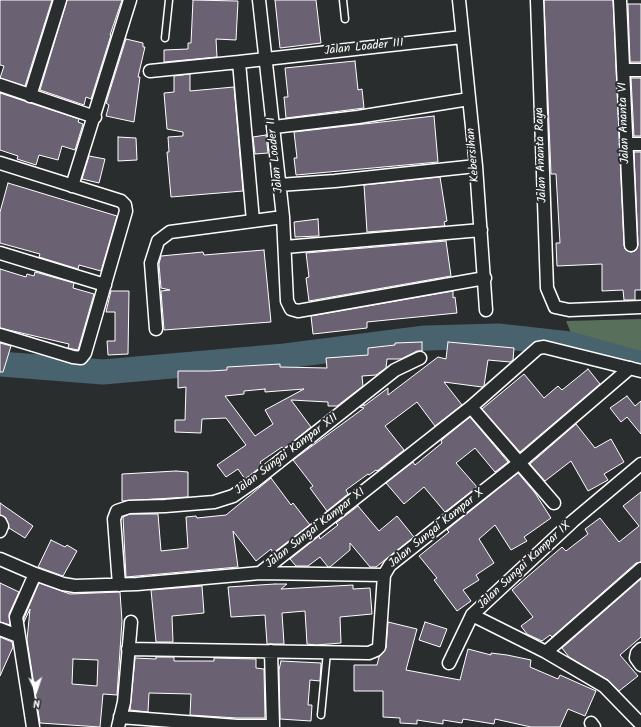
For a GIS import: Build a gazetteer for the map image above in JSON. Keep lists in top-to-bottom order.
{
  "streets": {
    "street": [
      "Jalan Loader III",
      "Jalan Ananta VI",
      "Jalan Loader II",
      "Kebersihan",
      "Jalan Ananta Raya",
      "Jalan Sungai Kampar XII",
      "Jalan Sungai Kampar XI",
      "Jalan Sungai Kampar X",
      "Jalan Sungai Kampar IX"
    ]
  },
  "crossings": [
    ["Jalan Loader III", "Jalan Loader II"],
    ["Jalan Loader III", "Kebersihan"],
    ["Jalan Loader II", "Kebersihan"],
    ["Jalan Sungai Kampar XII", "Jalan Sungai Kampar XI"],
    ["Jalan Sungai Kampar XI", "Jalan Sungai Kampar X"]
  ],
  "north": "bottom"
}
